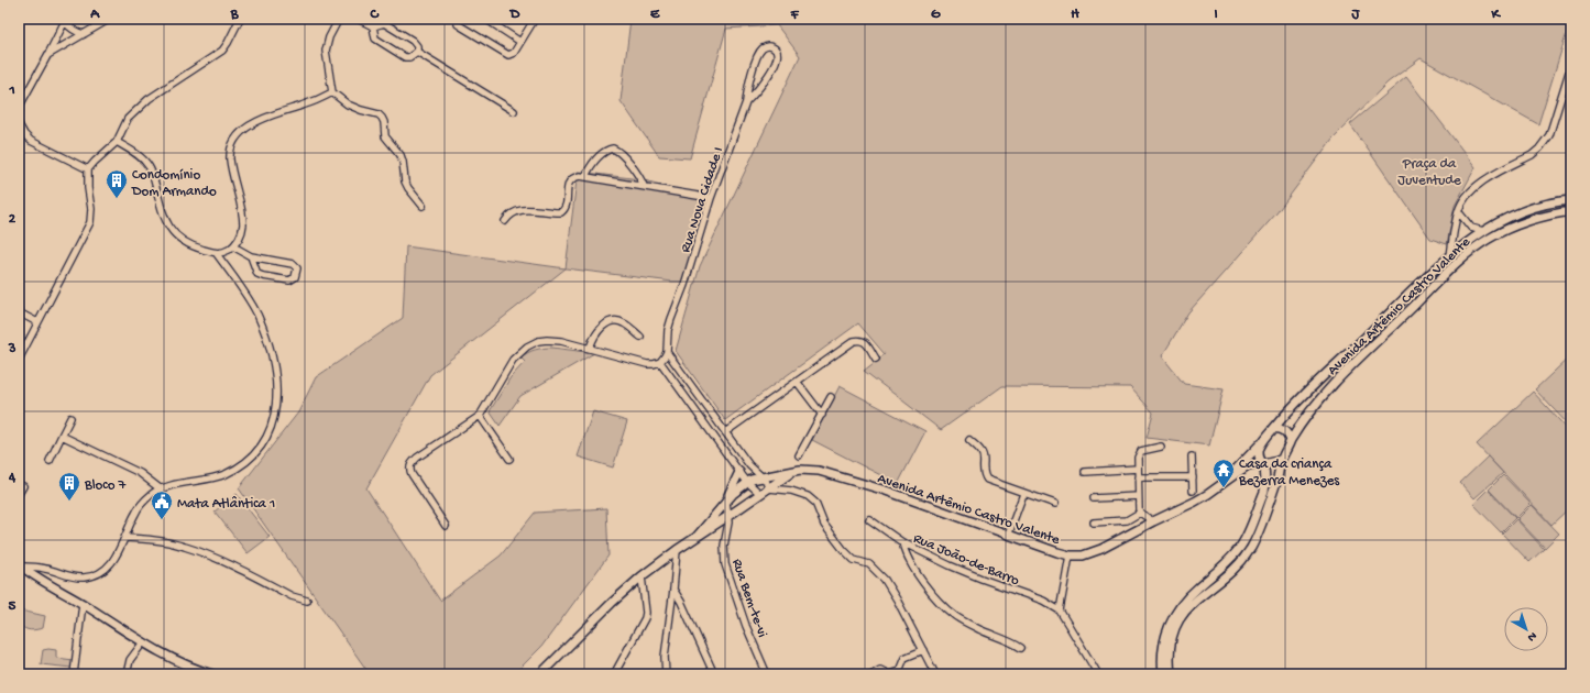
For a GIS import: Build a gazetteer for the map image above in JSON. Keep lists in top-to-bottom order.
{
  "streets": {
    "main road": ["Avenida Artêmio Castro Valente"],
    "street": ["Rua Nova Cidade I", "Rua João-de-Barro", "Rua Bem-te-vi"]
  },
  "crossings": [
    ["Avenida Artêmio Castro Valente", "Rua Bem-te-vi"]
  ],
  "parks": ["Praça da Juventude"],
  "places": {
    "building": ["Condomínio Dom Armando", "Bloco 7"],
    "temple": ["Casa da criança Bezerra Menezes"],
    "public building": ["Mata Atlântica 1"]
  },
  "north": "bottom right",
  "grid": {
    "columns": [
      "A",
      "B",
      "C",
      "D",
      "E",
      "F",
      "G",
      "H",
      "I",
      "J",
      "K"
    ],
    "rows": [
      "1",
      "2",
      "3",
      "4",
      "5"
    ]
  }
}
